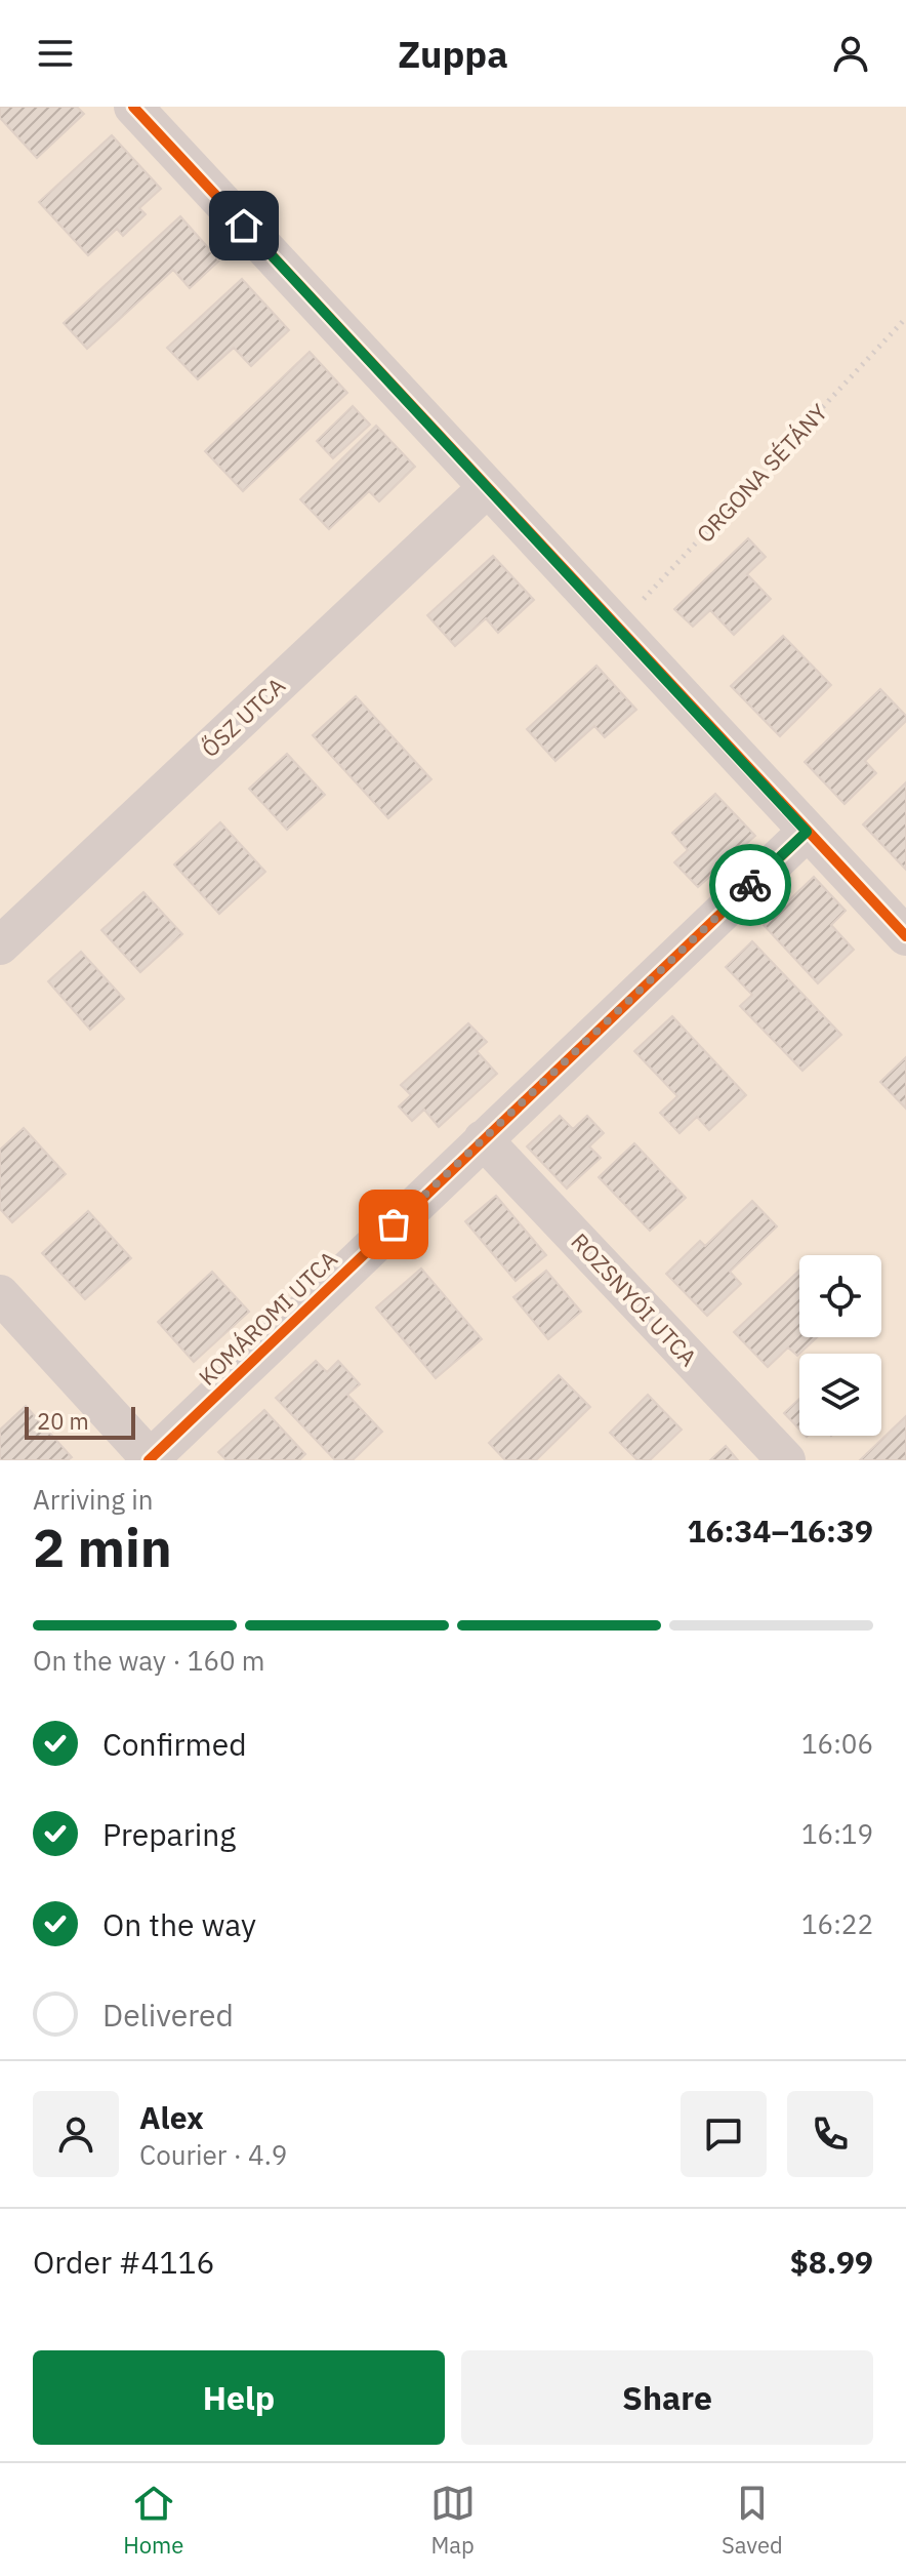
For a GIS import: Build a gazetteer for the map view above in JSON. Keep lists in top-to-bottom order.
{
  "streets": {
    "street": ["ŐSZ UTCA", "ROZSNYÓI UTCA", "KOMÁROMI UTCA"],
    "path": ["ORGONA SÉTÁNY"]
  },
  "crossings": [
    ["ROZSNYÓI UTCA", "KOMÁROMI UTCA"]
  ],
  "scale_bar": "20 m",
  "page": {
    "header": "Zuppa",
    "scale": "20 m",
    "heading": ["2 min", "Arriving in", "16:34–16:39"],
    "panel": [
      "Alex",
      "Courier · 4.9",
      "Order #4116",
      "$8.99"
    ],
    "bar": "On the way · 160 m",
    "list": [
      ["Confirmed", "16:06"],
      ["Preparing", "16:19"],
      ["On the way", "16:22"],
      "Delivered"
    ],
    "buttons": ["Help", "Share"],
    "tabs": ["Home", "Map", "Saved"]
  }
}
